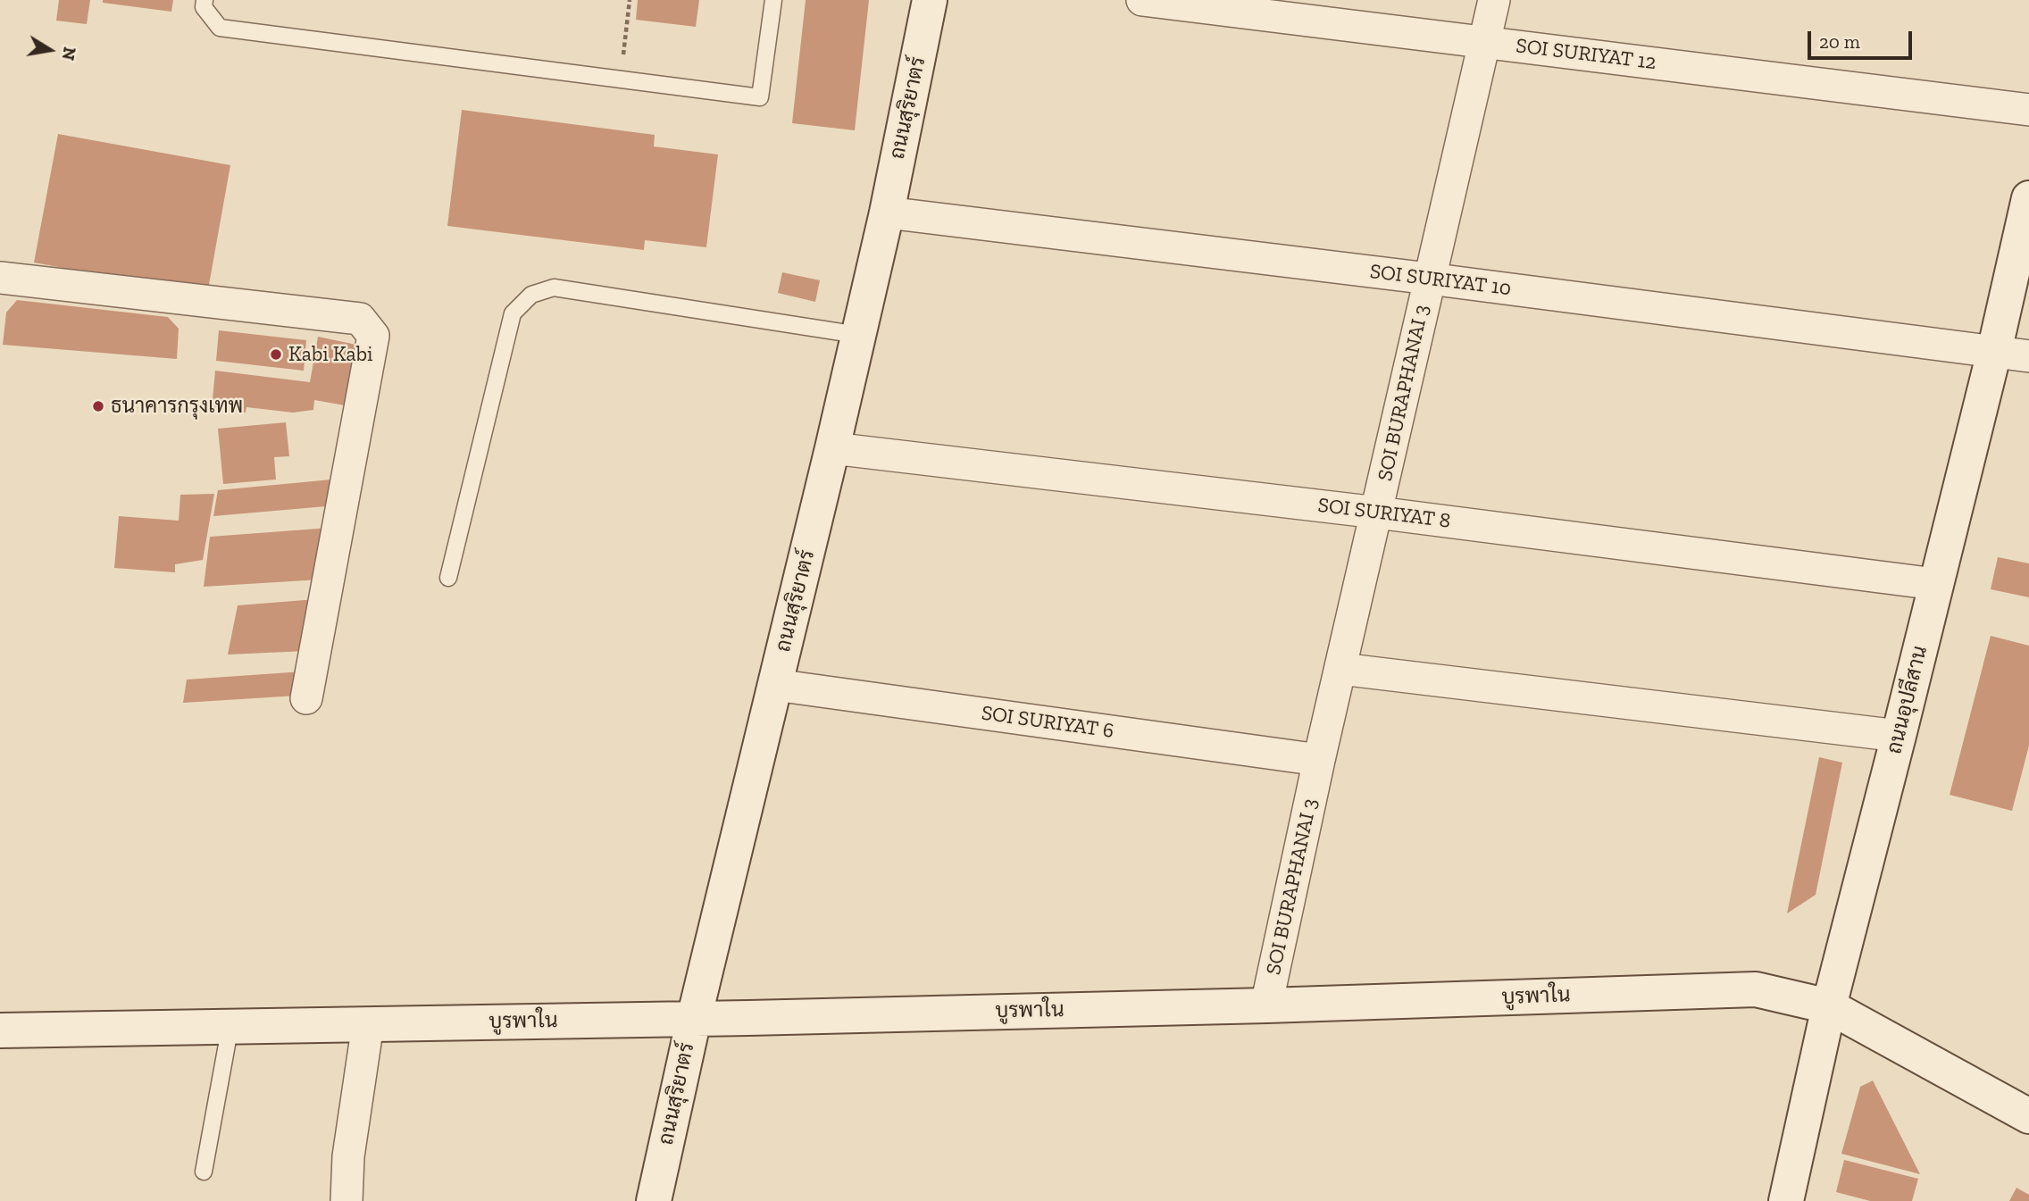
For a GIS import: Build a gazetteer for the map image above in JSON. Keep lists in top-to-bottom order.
{
  "streets": {
    "main road": ["ถนนสุริยาตร์", "ถนนอุปลีสาน", "บูรพาใน"],
    "street": [
      "SOI SURIYAT 12",
      "SOI SURIYAT 10",
      "SOI BURAPHANAI 3",
      "SOI SURIYAT 8",
      "SOI SURIYAT 6"
    ]
  },
  "crossings": [
    ["SOI SURIYAT 12", "SOI BURAPHANAI 3"],
    ["ถนนสุริยาตร์", "SOI SURIYAT 10"],
    ["ถนนสุริยาตร์", "SOI SURIYAT 8"],
    ["ถนนสุริยาตร์", "SOI SURIYAT 6"],
    ["ถนนสุริยาตร์", "บูรพาใน"],
    ["SOI SURIYAT 10", "SOI BURAPHANAI 3"],
    ["SOI SURIYAT 10", "ถนนอุปลีสาน"],
    ["SOI BURAPHANAI 3", "SOI SURIYAT 8"],
    ["SOI BURAPHANAI 3", "SOI SURIYAT 6"],
    ["SOI BURAPHANAI 3", "บูรพาใน"],
    ["SOI SURIYAT 8", "ถนนอุปลีสาน"],
    ["ถนนอุปลีสาน", "บูรพาใน"]
  ],
  "places": ["Kabi Kabi", "ธนาคารกรุงเทพ"],
  "scale_bar": "20 m",
  "north": "right"
}
